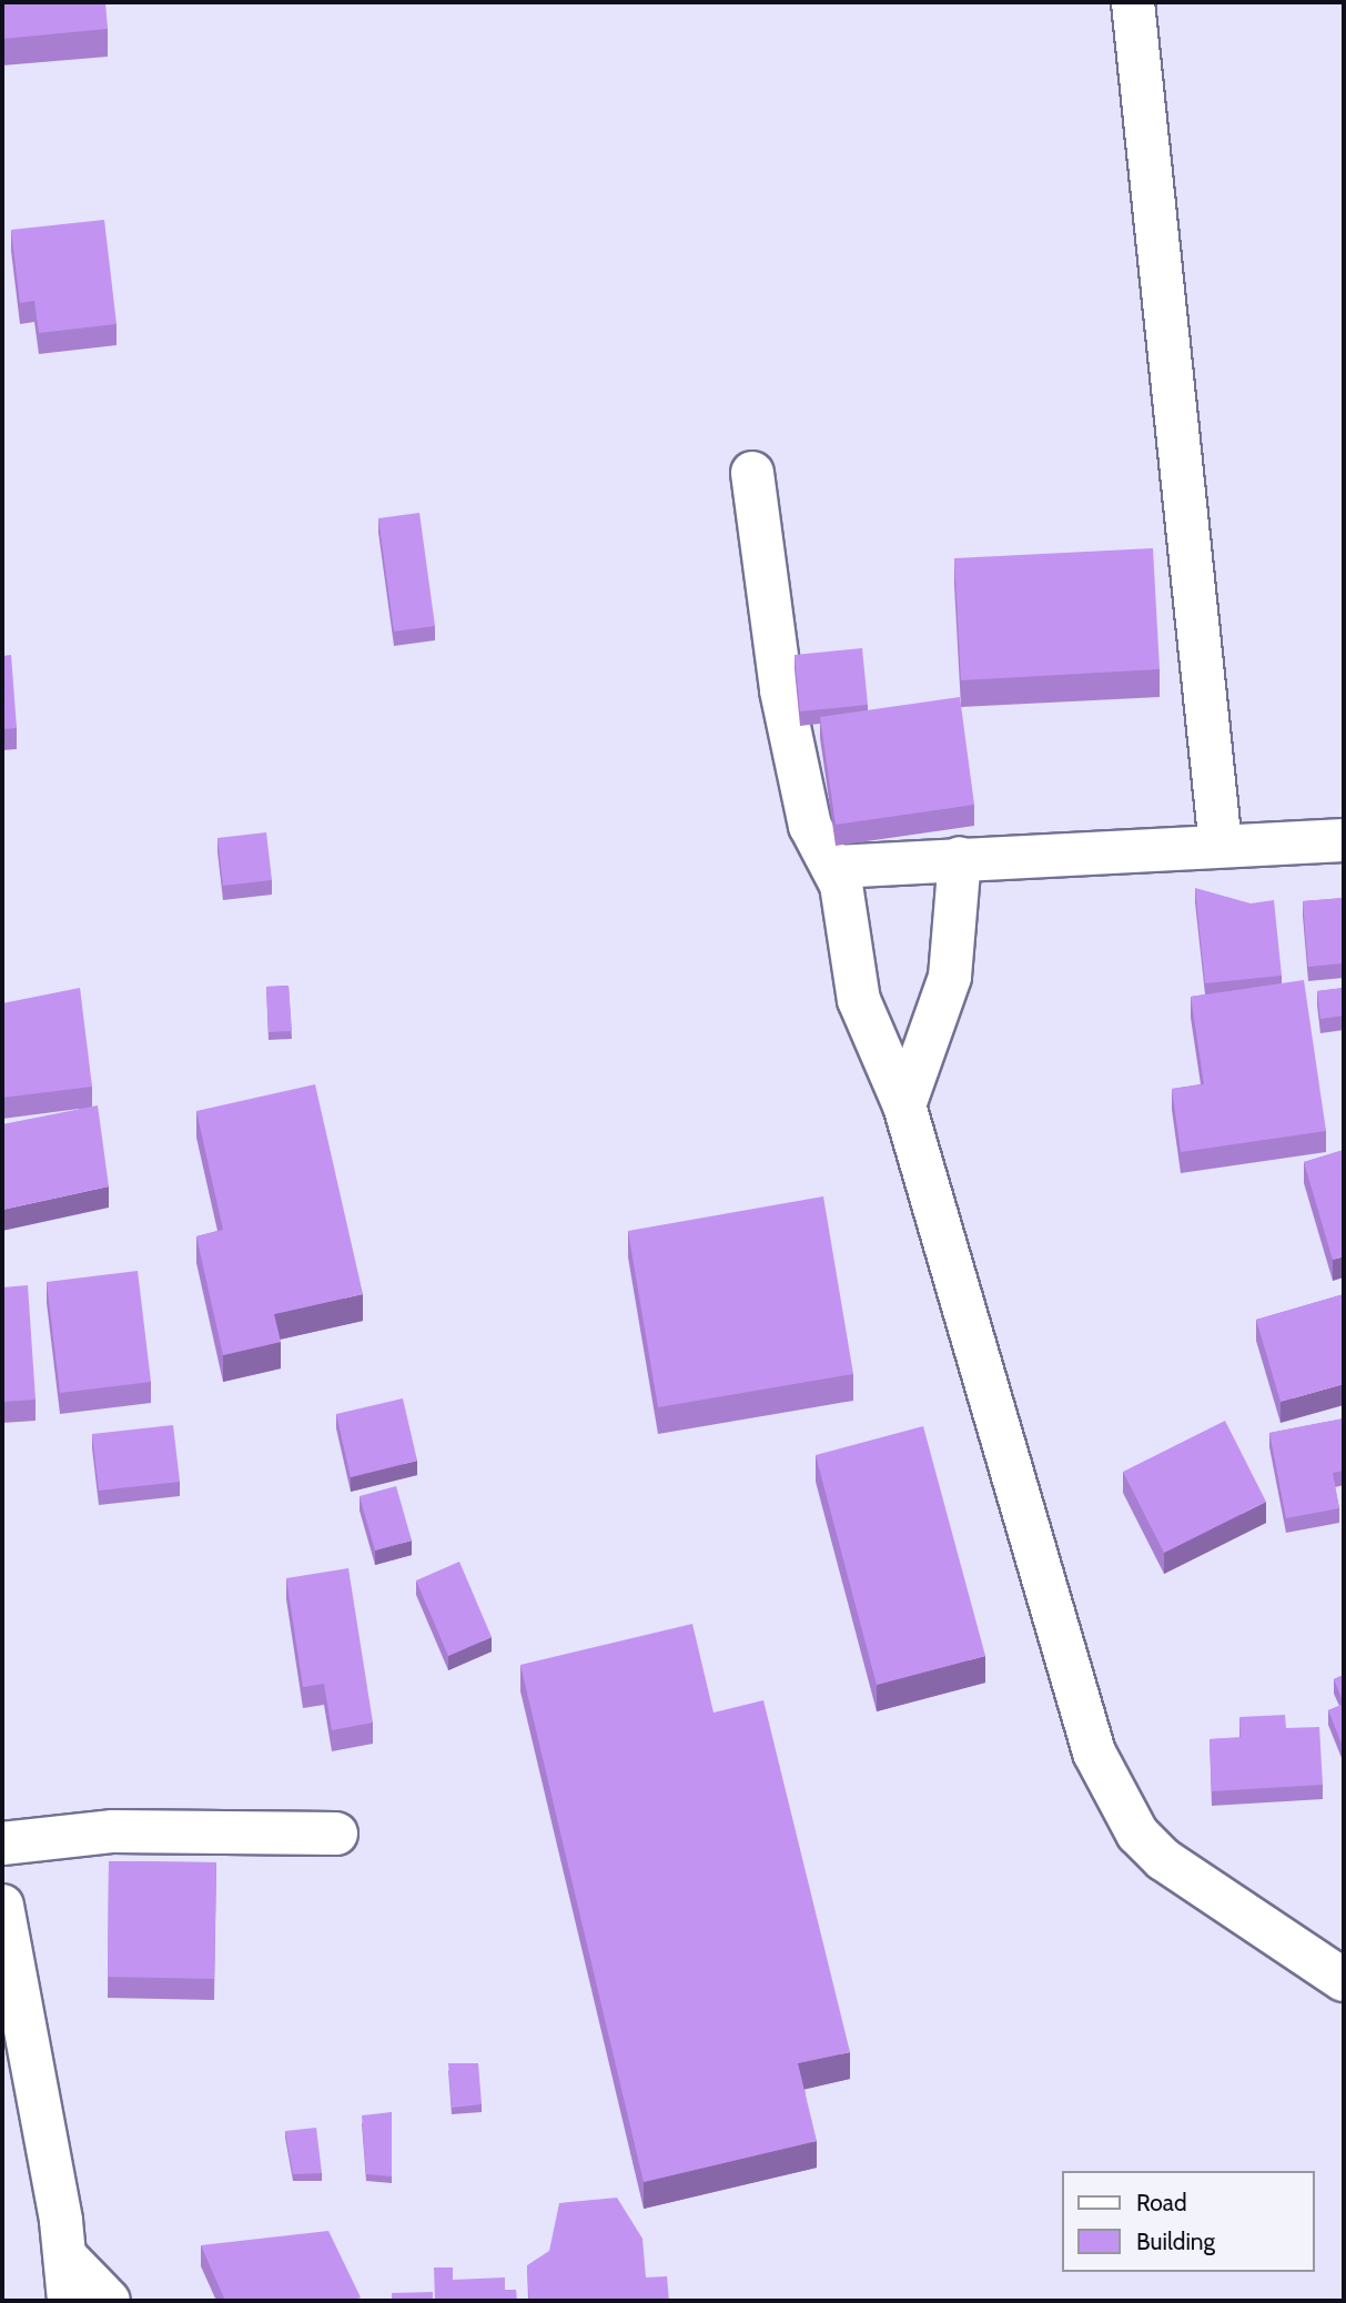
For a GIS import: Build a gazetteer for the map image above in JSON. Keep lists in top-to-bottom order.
{
  "legend": ["Road", "Building"]
}
